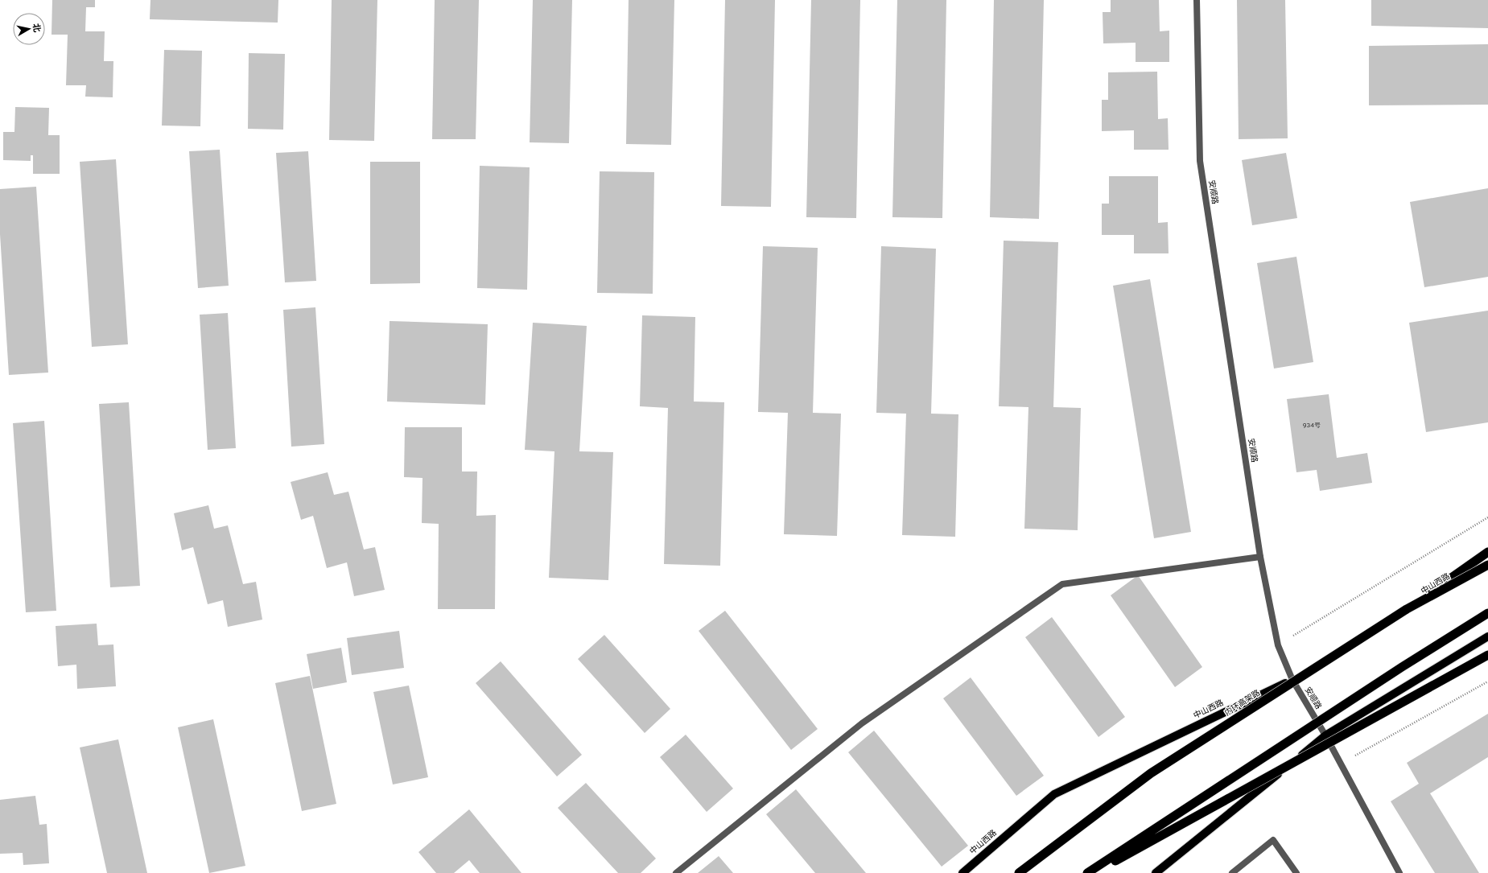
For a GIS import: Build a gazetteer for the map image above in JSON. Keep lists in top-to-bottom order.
{
  "streets": {
    "highway": ["内环高架路"],
    "main road": ["中山西路"],
    "street": ["安顺路"]
  },
  "crossings": [
    ["安顺路", "中山西路"],
    ["中山西路", "内环高架路"]
  ],
  "house_numbers": ["934号"],
  "north": "right"
}
